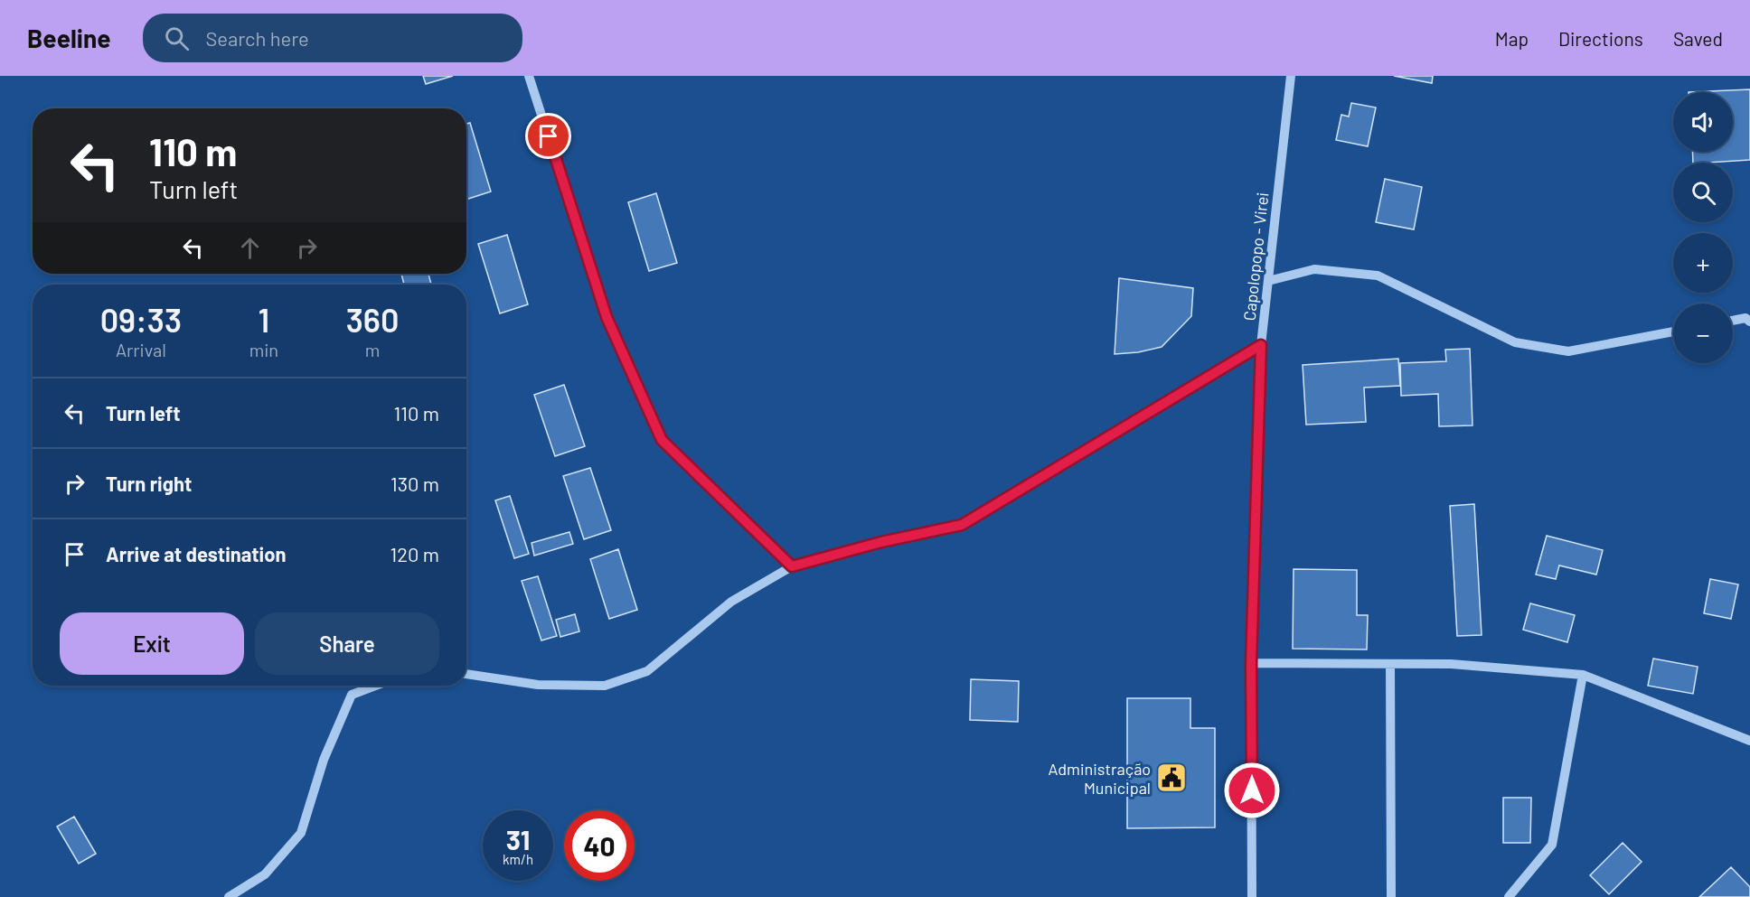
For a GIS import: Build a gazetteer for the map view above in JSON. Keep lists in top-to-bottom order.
{
  "streets": {
    "street": ["Capolopopo - Virei"]
  },
  "places": {
    "public building": ["Administração Municipal"]
  },
  "page": {
    "header": "Beeline",
    "search": "Search here",
    "nav": ["Map", "Directions", "Saved"],
    "map_buttons": ["+", "−"],
    "turn": ["110 m", "Turn left"],
    "eta": [
      "09:33",
      "Arrival",
      "1",
      "min",
      "360",
      "m"
    ],
    "list": [
      {
        "name": "Turn left",
        "value": "110 m"
      },
      {
        "name": "Turn right",
        "value": "130 m"
      },
      {
        "name": "Arrive at destination",
        "value": "120 m"
      }
    ],
    "buttons": ["Exit", "Share"],
    "speed": "31 km/h",
    "limit": "40"
  }
}
